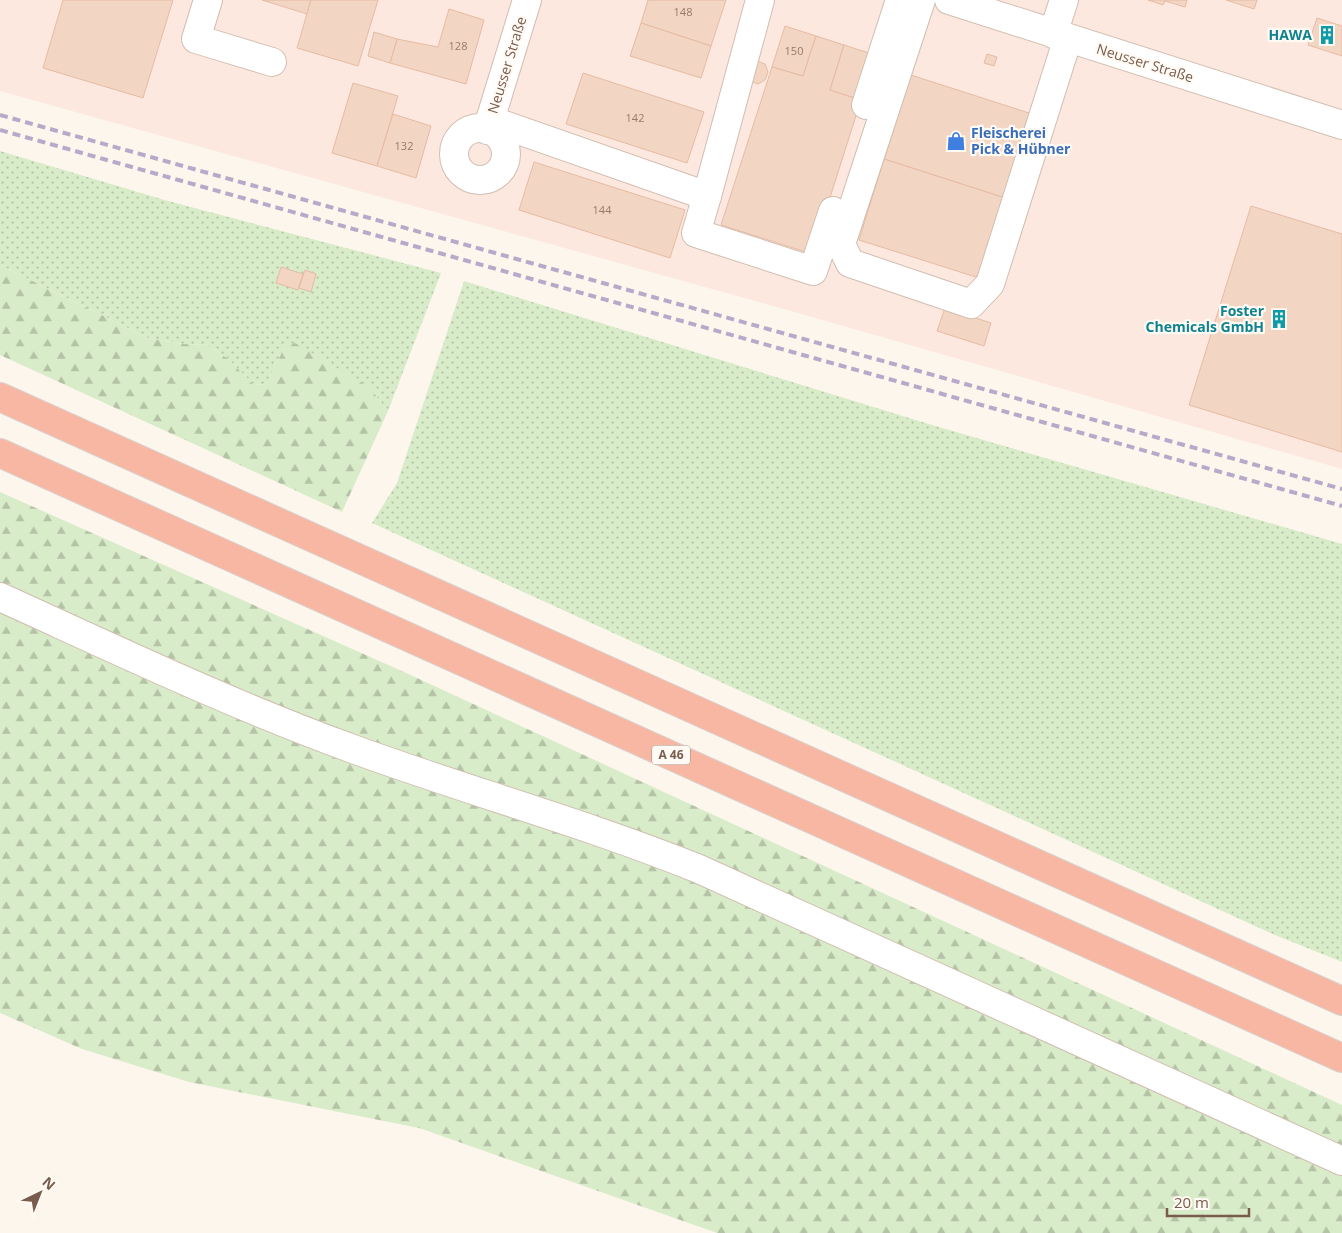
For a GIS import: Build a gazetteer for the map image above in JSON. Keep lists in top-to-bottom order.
{
  "streets": {
    "highway": ["A 46"],
    "street": ["Neusser Straße"]
  },
  "places": {
    "building": ["HAWA", "Foster Chemicals GmbH"],
    "shop": ["Fleischerei Pick & Hübner"]
  },
  "house_numbers": [
    "148",
    "128",
    "150",
    "142",
    "132",
    "144"
  ],
  "scale_bar": "20 m",
  "north": "top right"
}
